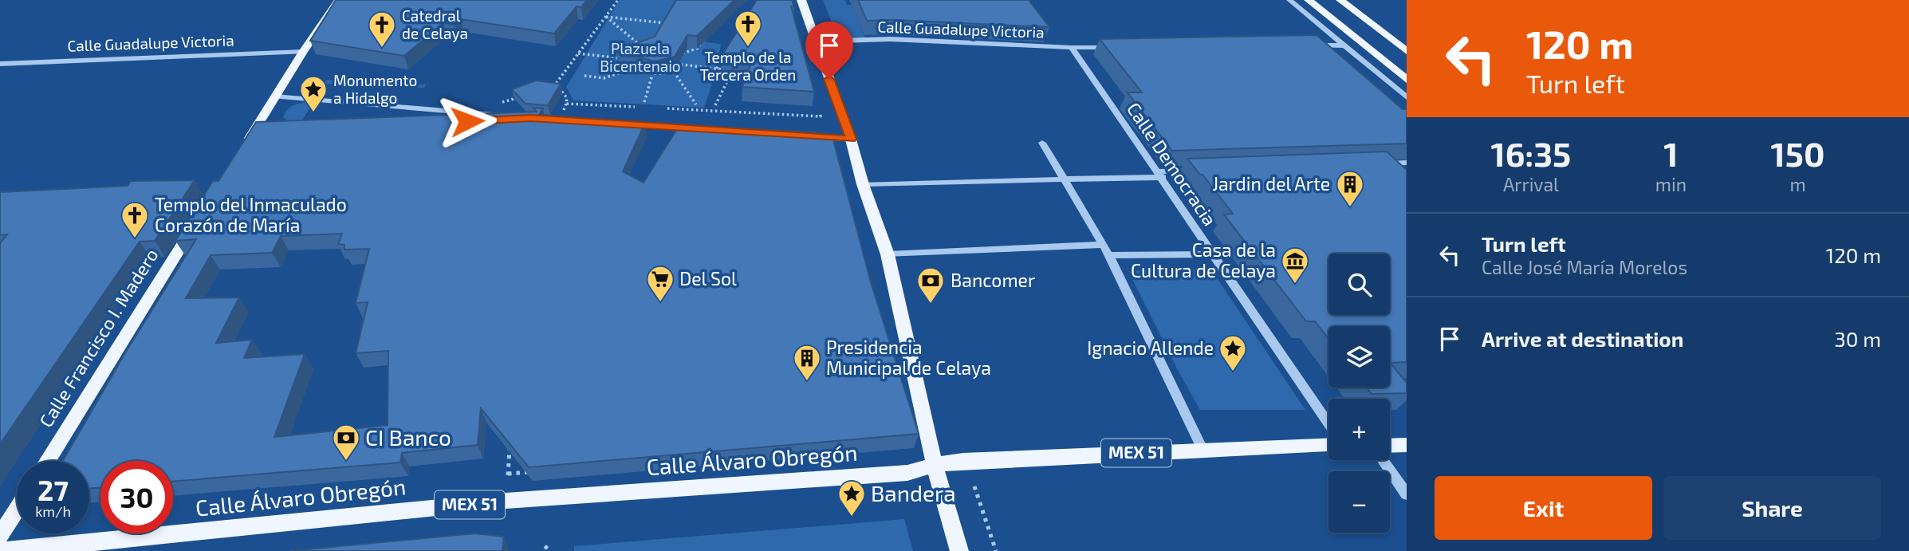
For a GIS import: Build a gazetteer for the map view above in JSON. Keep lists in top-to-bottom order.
{
  "streets": {
    "main road": ["Calle Francisco I. Madero", "MEX 51", "Calle Álvaro Obregón"],
    "street": ["Calle Guadalupe Victoria", "Calle Democracia"]
  },
  "crossings": [
    ["Calle Guadalupe Victoria", "Calle Democracia"],
    ["MEX 51", "Calle Álvaro Obregón"]
  ],
  "parks": ["Plazuela Bicentenaio"],
  "places": {
    "church": ["Templo de la Tercera Orden", "Catedral de Celaya", "Templo del Inmaculado Corazón de María"],
    "place": ["Monumento a Hidalgo", "Ignacio Allende", "Bandera"],
    "building": ["Jardin del Arte", "Presidencia Municipal de Celaya"],
    "museum": ["Casa de la Cultura de Celaya"],
    "supermarket": ["Del Sol"],
    "bank": ["Bancomer", "CI Banco"]
  },
  "page": {
    "turn": ["120 m", "Turn left"],
    "eta": [
      "16:35",
      "Arrival",
      "1",
      "min",
      "150",
      "m"
    ],
    "list": [
      {
        "name": "Turn left",
        "note": "Calle José María Morelos",
        "value": "120 m"
      },
      {
        "name": "Arrive at destination",
        "value": "30 m"
      }
    ],
    "map_buttons": ["+", "−"],
    "speed": "27 km/h",
    "limit": "30",
    "buttons": ["Exit", "Share"]
  }
}
